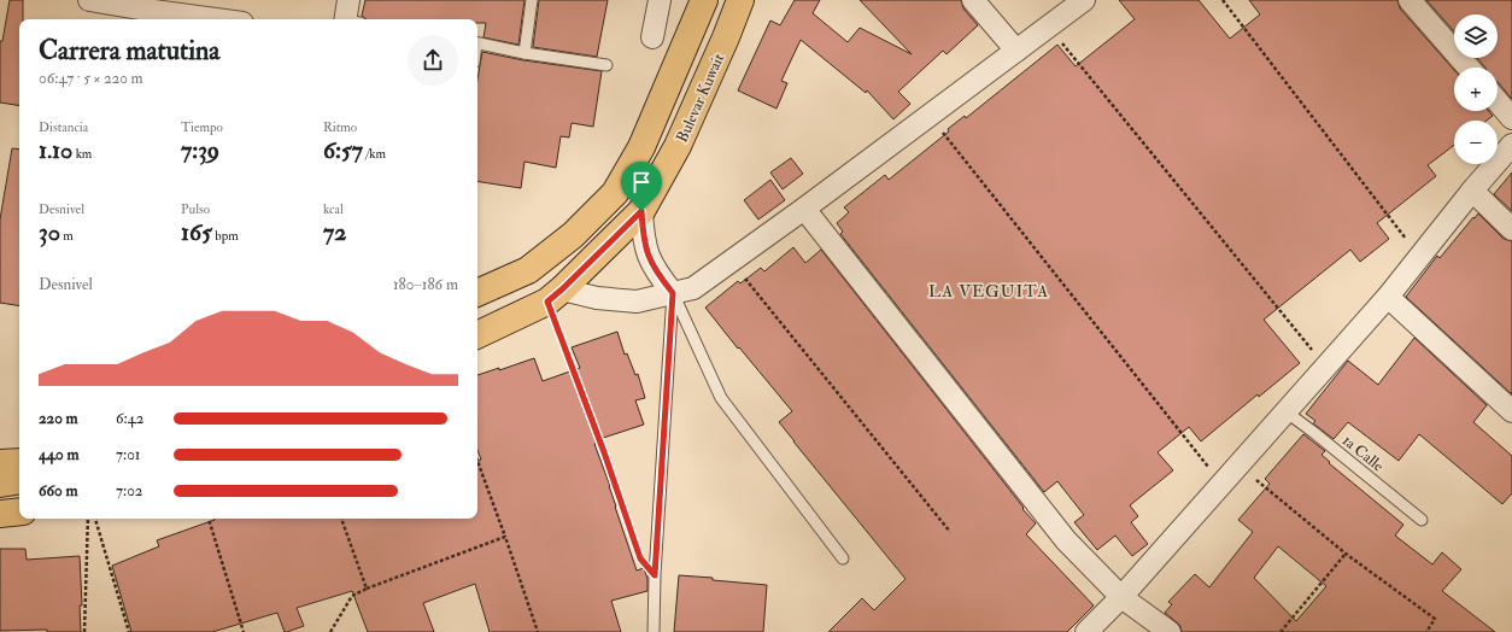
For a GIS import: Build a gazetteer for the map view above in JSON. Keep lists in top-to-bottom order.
{
  "streets": {
    "main road": ["Bulevar Kuwait"],
    "lane": ["1a Calle"]
  },
  "districts": ["LA VEGUITA"],
  "page": {
    "map_buttons": ["+", "−"],
    "heading": ["Carrera matutina", "06:47 · 5 × 220 m"],
    "stats": [
      ["Distancia", "1.10 km"],
      ["Tiempo", "7:39"],
      ["Ritmo", "6:57 /km"],
      ["Desnivel", "30 m"],
      ["Pulso", "165 bpm"],
      ["kcal", "72"]
    ],
    "chart": ["Desnivel", "180–186 m"],
    "list": [
      {
        "name": "220 m",
        "note": "6:42"
      },
      {
        "name": "440 m",
        "note": "7:01"
      },
      {
        "name": "660 m",
        "note": "7:02"
      }
    ]
  }
}
